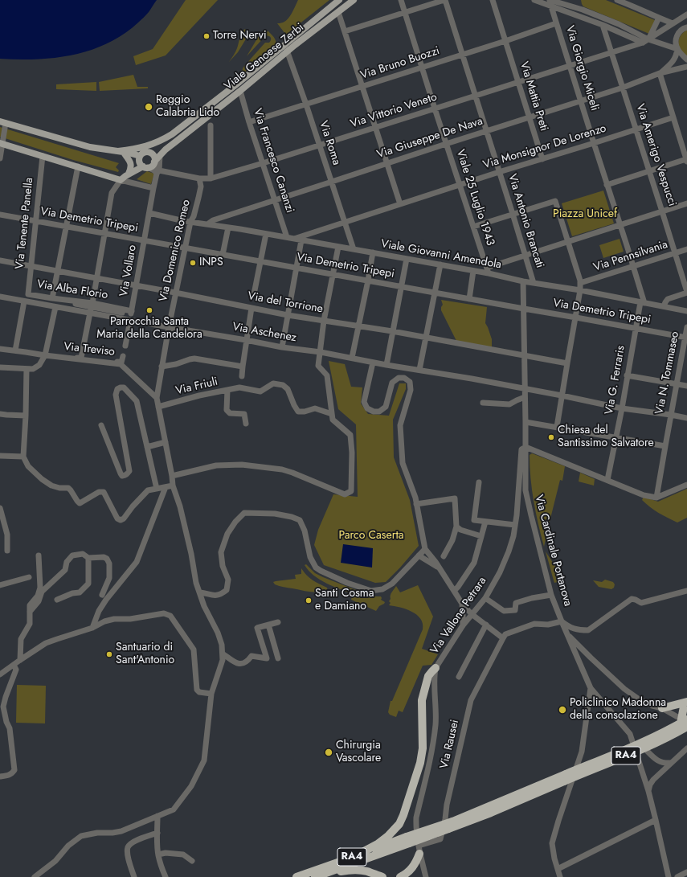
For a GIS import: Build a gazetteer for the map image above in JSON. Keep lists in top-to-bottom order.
{
  "streets": {
    "highway": ["RA4"],
    "main road": ["Viale Genoese Zerbi"],
    "street": [
      "Via Bruno Buozzi",
      "Via Giorgio Miceli",
      "Via Mattia Preti",
      "Via Vittorio Veneto",
      "Via Giuseppe De Nava",
      "Via Roma",
      "Via Monsignor De Lorenzo",
      "Via Amerigo Vespucci",
      "Via Francesco Cananzi",
      "Viale 25 Luglio 1943",
      "Via Demetrio Tripepi",
      "Via Antonio Brancati",
      "Via Tenente Panella",
      "Via Domenico Romeo",
      "Viale Giovanni Amendola",
      "Via Pennsilvania",
      "Via Vollaro",
      "Via Alba Florio",
      "Via del Torrione",
      "Via Aschenez",
      "Via Treviso",
      "Via N. Tommaseo",
      "Via G. Ferraris",
      "Via Friuli",
      "Via Cardinale Portanova",
      "Via Vallone Petrara",
      "Via Rausei"
    ]
  },
  "crossings": [
    ["Viale Genoese Zerbi", "Via Roma"],
    ["Viale Genoese Zerbi", "Via Francesco Cananzi"],
    ["Via Bruno Buozzi", "Via Giorgio Miceli"],
    ["Via Bruno Buozzi", "Via Mattia Preti"],
    ["Via Bruno Buozzi", "Via Roma"],
    ["Via Bruno Buozzi", "Via Francesco Cananzi"],
    ["Via Bruno Buozzi", "Viale 25 Luglio 1943"],
    ["Via Bruno Buozzi", "Via Antonio Brancati"],
    ["Via Giorgio Miceli", "Via Vittorio Veneto"],
    ["Via Giorgio Miceli", "Via Giuseppe De Nava"],
    ["Via Giorgio Miceli", "Via Monsignor De Lorenzo"],
    ["Via Giorgio Miceli", "Viale Giovanni Amendola"],
    ["Via Giorgio Miceli", "Via Pennsilvania"],
    ["Via Giorgio Miceli", "Via G. Ferraris"],
    ["Via Mattia Preti", "Via Vittorio Veneto"],
    ["Via Mattia Preti", "Via Giuseppe De Nava"],
    ["Via Mattia Preti", "Via Monsignor De Lorenzo"],
    ["Via Vittorio Veneto", "Via Roma"],
    ["Via Vittorio Veneto", "Via Amerigo Vespucci"],
    ["Via Vittorio Veneto", "Via Francesco Cananzi"],
    ["Via Vittorio Veneto", "Viale 25 Luglio 1943"],
    ["Via Vittorio Veneto", "Via Antonio Brancati"],
    ["Via Vittorio Veneto", "Via Domenico Romeo"],
    ["Via Vittorio Veneto", "Via Vollaro"],
    ["Via Giuseppe De Nava", "Via Roma"],
    ["Via Giuseppe De Nava", "Via Amerigo Vespucci"],
    ["Via Giuseppe De Nava", "Via Francesco Cananzi"],
    ["Via Giuseppe De Nava", "Viale 25 Luglio 1943"],
    ["Via Giuseppe De Nava", "Via Antonio Brancati"],
    ["Via Giuseppe De Nava", "Viale Giovanni Amendola"],
    ["Via Roma", "Via Monsignor De Lorenzo"],
    ["Via Roma", "Viale Giovanni Amendola"],
    ["Via Monsignor De Lorenzo", "Via Amerigo Vespucci"],
    ["Via Monsignor De Lorenzo", "Viale 25 Luglio 1943"],
    ["Via Monsignor De Lorenzo", "Via Antonio Brancati"],
    ["Via Monsignor De Lorenzo", "Viale Giovanni Amendola"],
    ["Via Amerigo Vespucci", "Via Pennsilvania"],
    ["Via Francesco Cananzi", "Viale Giovanni Amendola"],
    ["Viale 25 Luglio 1943", "Viale Giovanni Amendola"],
    ["Via Demetrio Tripepi", "Via Tenente Panella"],
    ["Via Demetrio Tripepi", "Via Domenico Romeo"],
    ["Via Demetrio Tripepi", "Via Vollaro"],
    ["Via Demetrio Tripepi", "Via N. Tommaseo"],
    ["Via Demetrio Tripepi", "Via G. Ferraris"],
    ["Via Demetrio Tripepi", "Via Cardinale Portanova"],
    ["Via Antonio Brancati", "Viale Giovanni Amendola"],
    ["Via Tenente Panella", "Via Alba Florio"],
    ["Via Tenente Panella", "Via del Torrione"],
    ["Via Domenico Romeo", "Viale Giovanni Amendola"],
    ["Via Domenico Romeo", "Via del Torrione"],
    ["Via Domenico Romeo", "Via Aschenez"],
    ["Via Domenico Romeo", "Via Treviso"],
    ["Viale Giovanni Amendola", "Via Vollaro"],
    ["Viale Giovanni Amendola", "Via G. Ferraris"],
    ["Viale Giovanni Amendola", "Via Cardinale Portanova"],
    ["Via Vollaro", "Via Alba Florio"],
    ["Via Vollaro", "Via del Torrione"],
    ["Via Vollaro", "Via Aschenez"],
    ["Via Alba Florio", "Via Aschenez"],
    ["Via del Torrione", "Via Cardinale Portanova"],
    ["Via Aschenez", "Via N. Tommaseo"],
    ["Via Aschenez", "Via G. Ferraris"],
    ["Via Aschenez", "Via Cardinale Portanova"],
    ["Via Cardinale Portanova", "Via Vallone Petrara"],
    ["Via Vallone Petrara", "Via Rausei"]
  ],
  "parks": ["Piazza Unicef", "Parco Caserta"],
  "places": [
    "Torre Nervi",
    "Reggio Calabria Lido",
    "INPS",
    "Parrocchia Santa Maria della Candelora",
    "Chiesa del Santissimo Salvatore",
    "Santi Cosma e Damiano",
    "Santuario di Sant'Antonio",
    "Policlinico Madonna della consolazione",
    "Chirurgia Vascolare"
  ]
}
